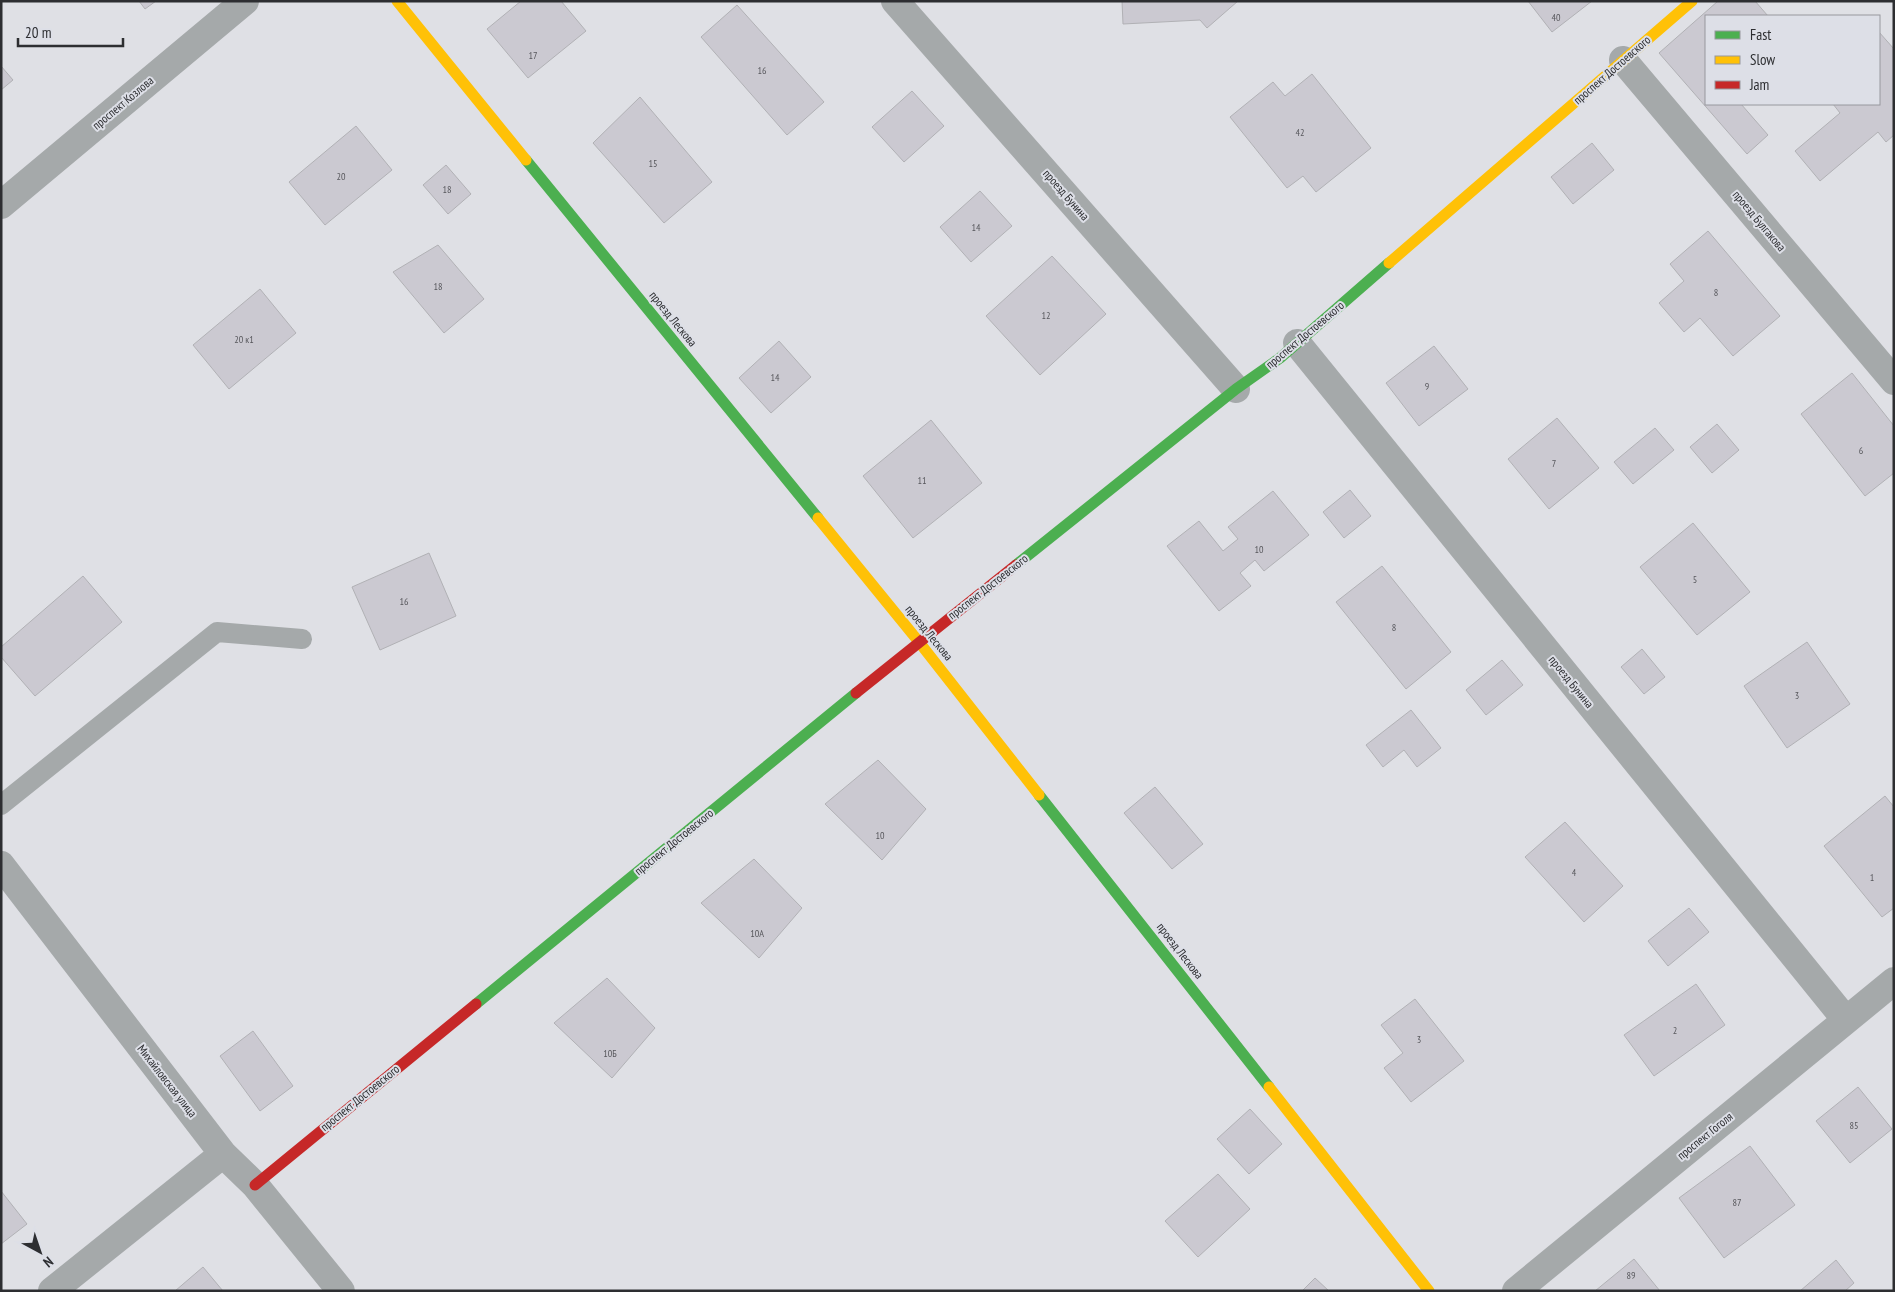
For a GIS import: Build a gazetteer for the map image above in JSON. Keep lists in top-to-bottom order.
{
  "streets": {
    "street": [
      "проспект Достоевского",
      "проспект Козлова",
      "проезд Бунина",
      "проезд Булгакова",
      "проезд Лескова",
      "Михайловская улица",
      "проспект Гоголя"
    ]
  },
  "crossings": [
    ["проспект Достоевского", "проезд Бунина"],
    ["проспект Достоевского", "проезд Булгакова"],
    ["проспект Достоевского", "проезд Лескова"],
    ["проспект Достоевского", "Михайловская улица"],
    ["проезд Бунина", "проспект Гоголя"]
  ],
  "house_numbers": [
    "40",
    "17",
    "16",
    "42",
    "15",
    "20",
    "18",
    "14",
    "18",
    "8",
    "12",
    "20 к1",
    "14",
    "9",
    "6",
    "7",
    "11",
    "10",
    "5",
    "16",
    "8",
    "3",
    "10",
    "4",
    "1",
    "10А",
    "2",
    "3",
    "10Б",
    "85",
    "87",
    "89"
  ],
  "legend": ["Fast", "Slow", "Jam"],
  "scale_bar": "20 m",
  "north": "bottom right"
}
